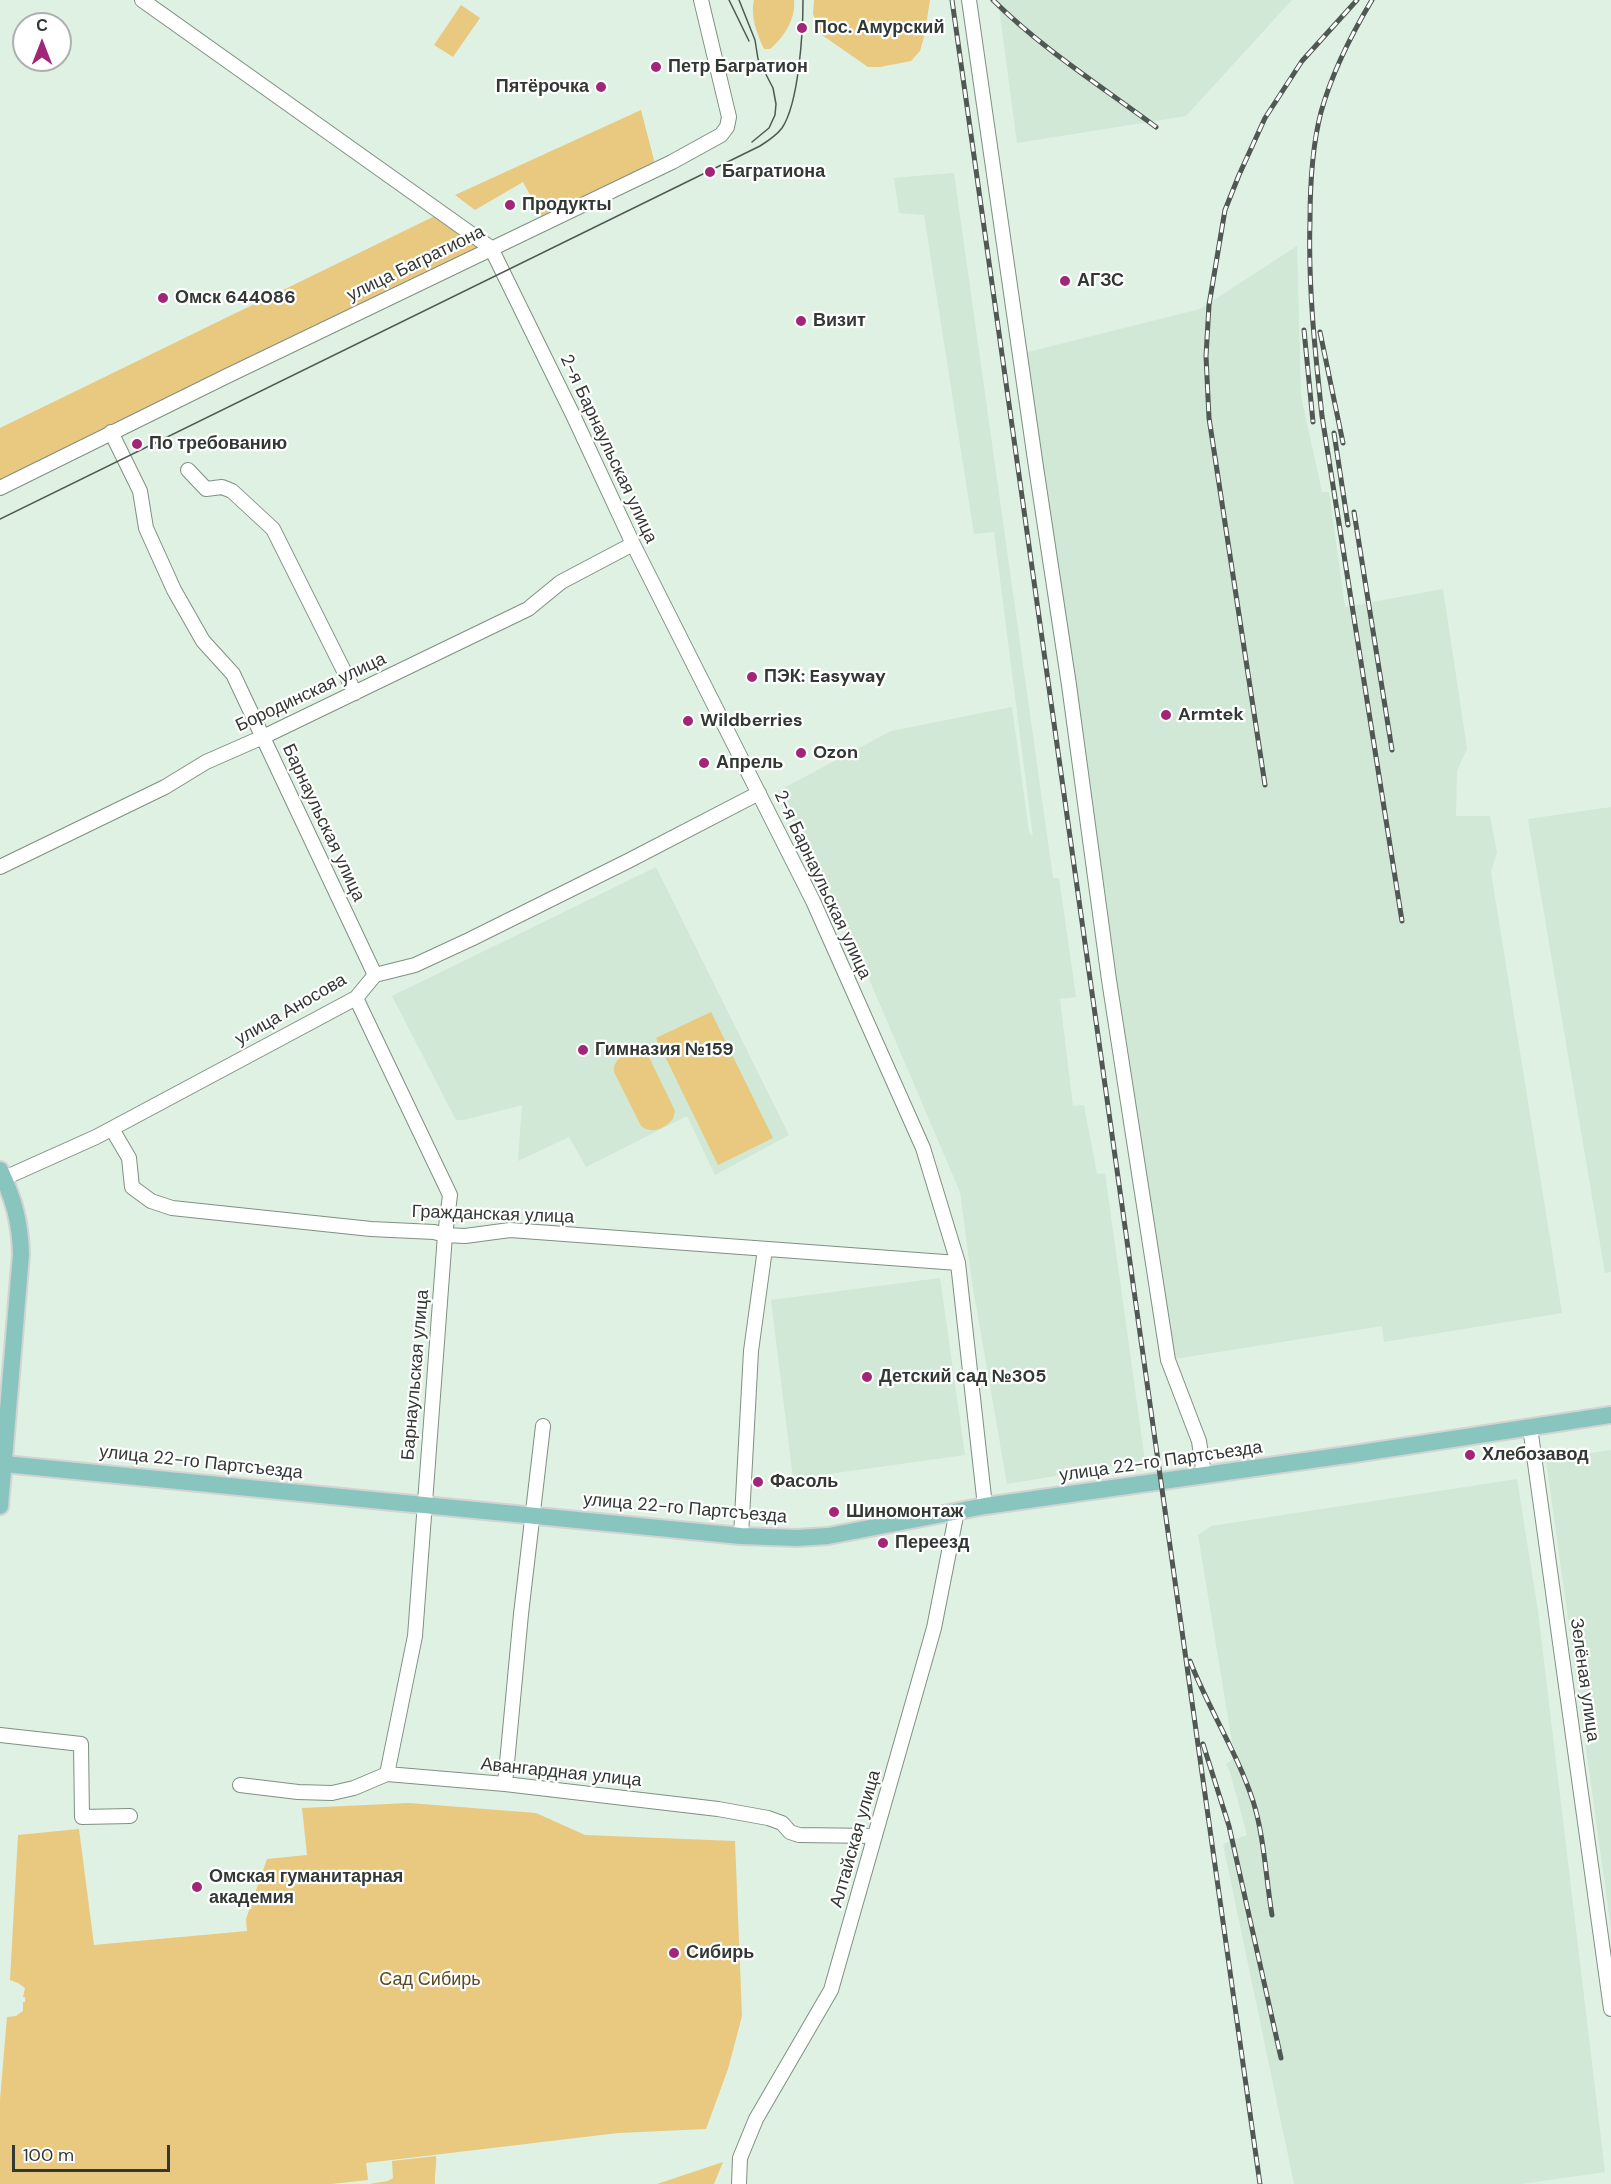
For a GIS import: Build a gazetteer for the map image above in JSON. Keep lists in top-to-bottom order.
{
  "streets": {
    "main road": ["улица 22-го Партсъезда"],
    "street": [
      "улица Багратиона",
      "2-я Барнаульская улица",
      "Бородинская улица",
      "Барнаульская улица",
      "улица Аносова",
      "Гражданская улица",
      "Зелёная улица",
      "Авангардная улица",
      "Алтайская улица"
    ]
  },
  "crossings": [
    ["улица Багратиона", "2-я Барнаульская улица"],
    ["улица Багратиона", "Барнаульская улица"],
    ["2-я Барнаульская улица", "Бородинская улица"],
    ["2-я Барнаульская улица", "Гражданская улица"],
    ["2-я Барнаульская улица", "улица 22-го Партсъезда"],
    ["Бородинская улица", "Барнаульская улица"],
    ["Барнаульская улица", "улица Аносова"],
    ["Барнаульская улица", "Гражданская улица"],
    ["Барнаульская улица", "улица 22-го Партсъезда"],
    ["Барнаульская улица", "Авангардная улица"],
    ["улица Аносова", "Гражданская улица"],
    ["улица 22-го Партсъезда", "Зелёная улица"],
    ["улица 22-го Партсъезда", "Алтайская улица"],
    ["Авангардная улица", "Алтайская улица"]
  ],
  "parks": ["Сад Сибирь"],
  "places": [
    "Пос. Амурский",
    "Петр Багратион",
    "Пятёрочка",
    "Багратиона",
    "Продукты",
    "АГЗС",
    "Омск 644086",
    "Визит",
    "По требованию",
    "ПЭК: Easyway",
    "Armtek",
    "Wildberries",
    "Ozon",
    "Апрель",
    "Гимназия №159",
    "Детский сад №305",
    "Хлебозавод",
    "Фасоль",
    "Шиномонтаж",
    "Переезд",
    "Омская гуманитарная академия",
    "Сибирь"
  ],
  "scale_bar": "100 m",
  "north": "top"
}
